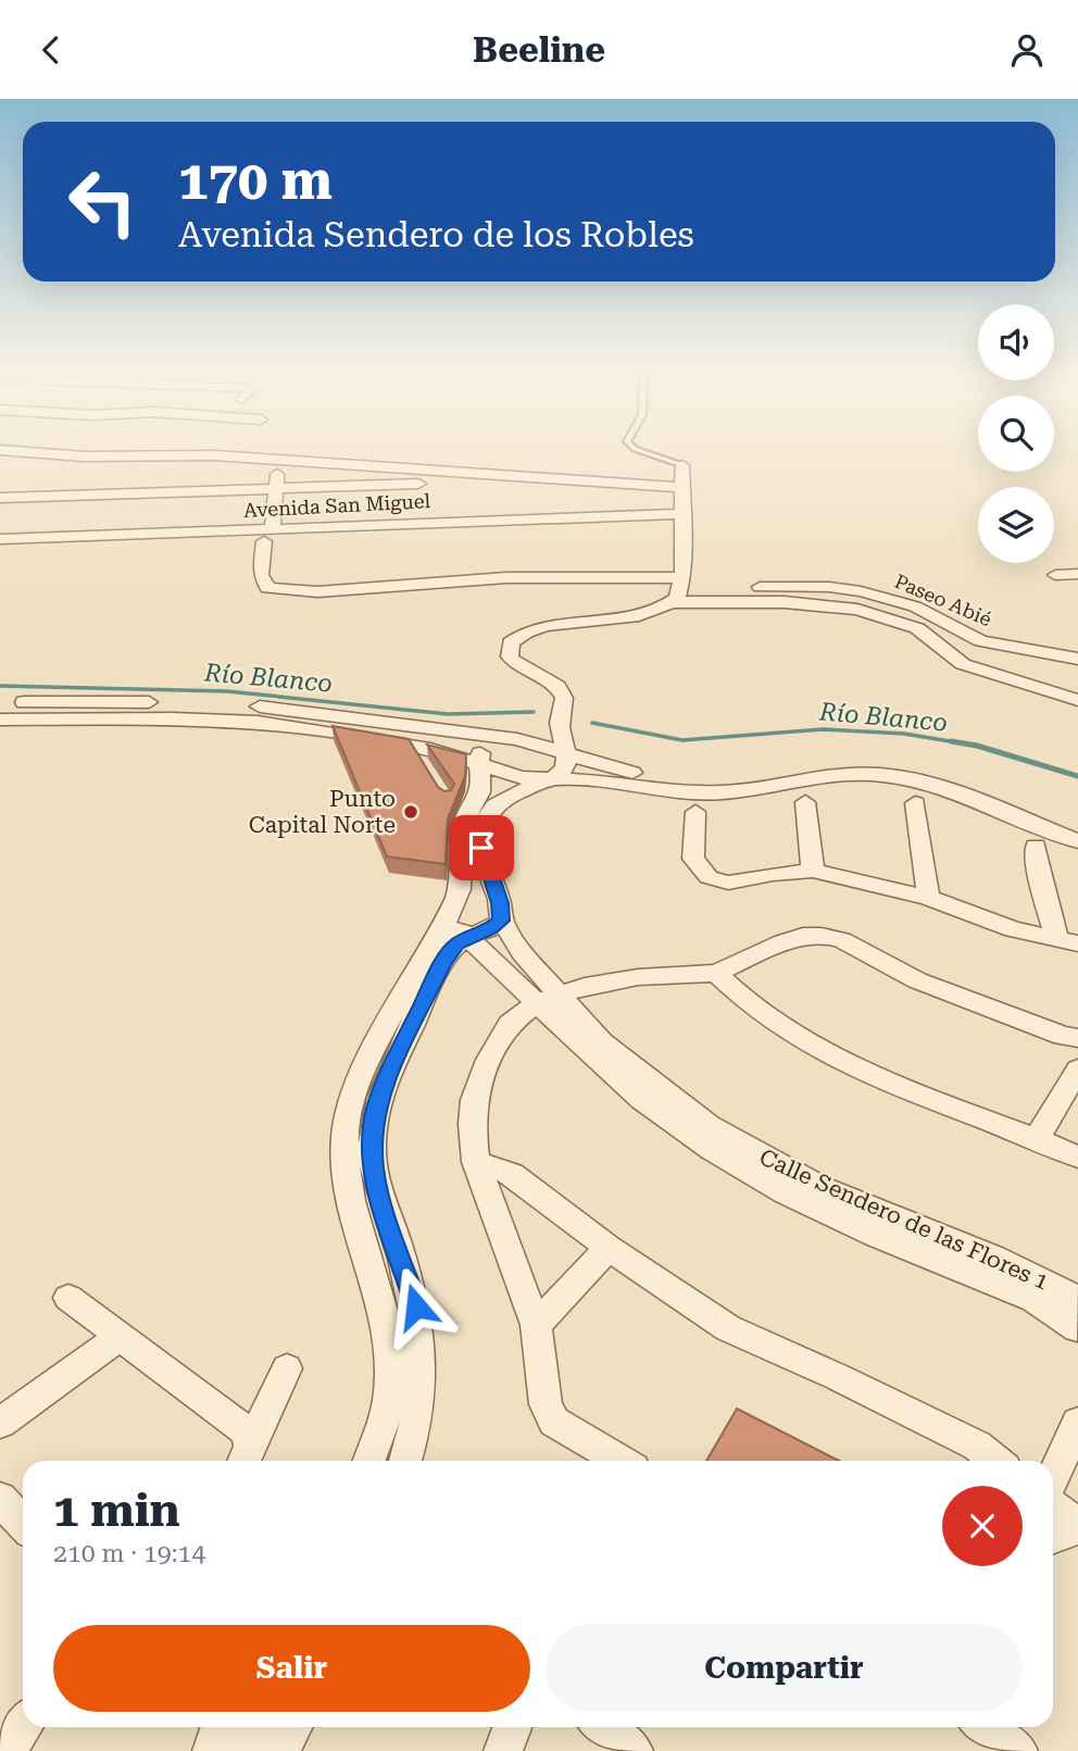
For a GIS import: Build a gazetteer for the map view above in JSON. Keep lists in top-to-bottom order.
{
  "streets": {
    "street": ["Avenida San Miguel", "Paseo Abié", "Calle Sendero de las Flores 1"]
  },
  "water": ["Río Blanco"],
  "places": ["Punto Capital Norte"],
  "page": {
    "header": "Beeline",
    "turn": ["170 m", "Avenida Sendero de los Robles"],
    "heading": ["1 min", "210 m · 19:14"],
    "buttons": ["Salir", "Compartir"]
  }
}
